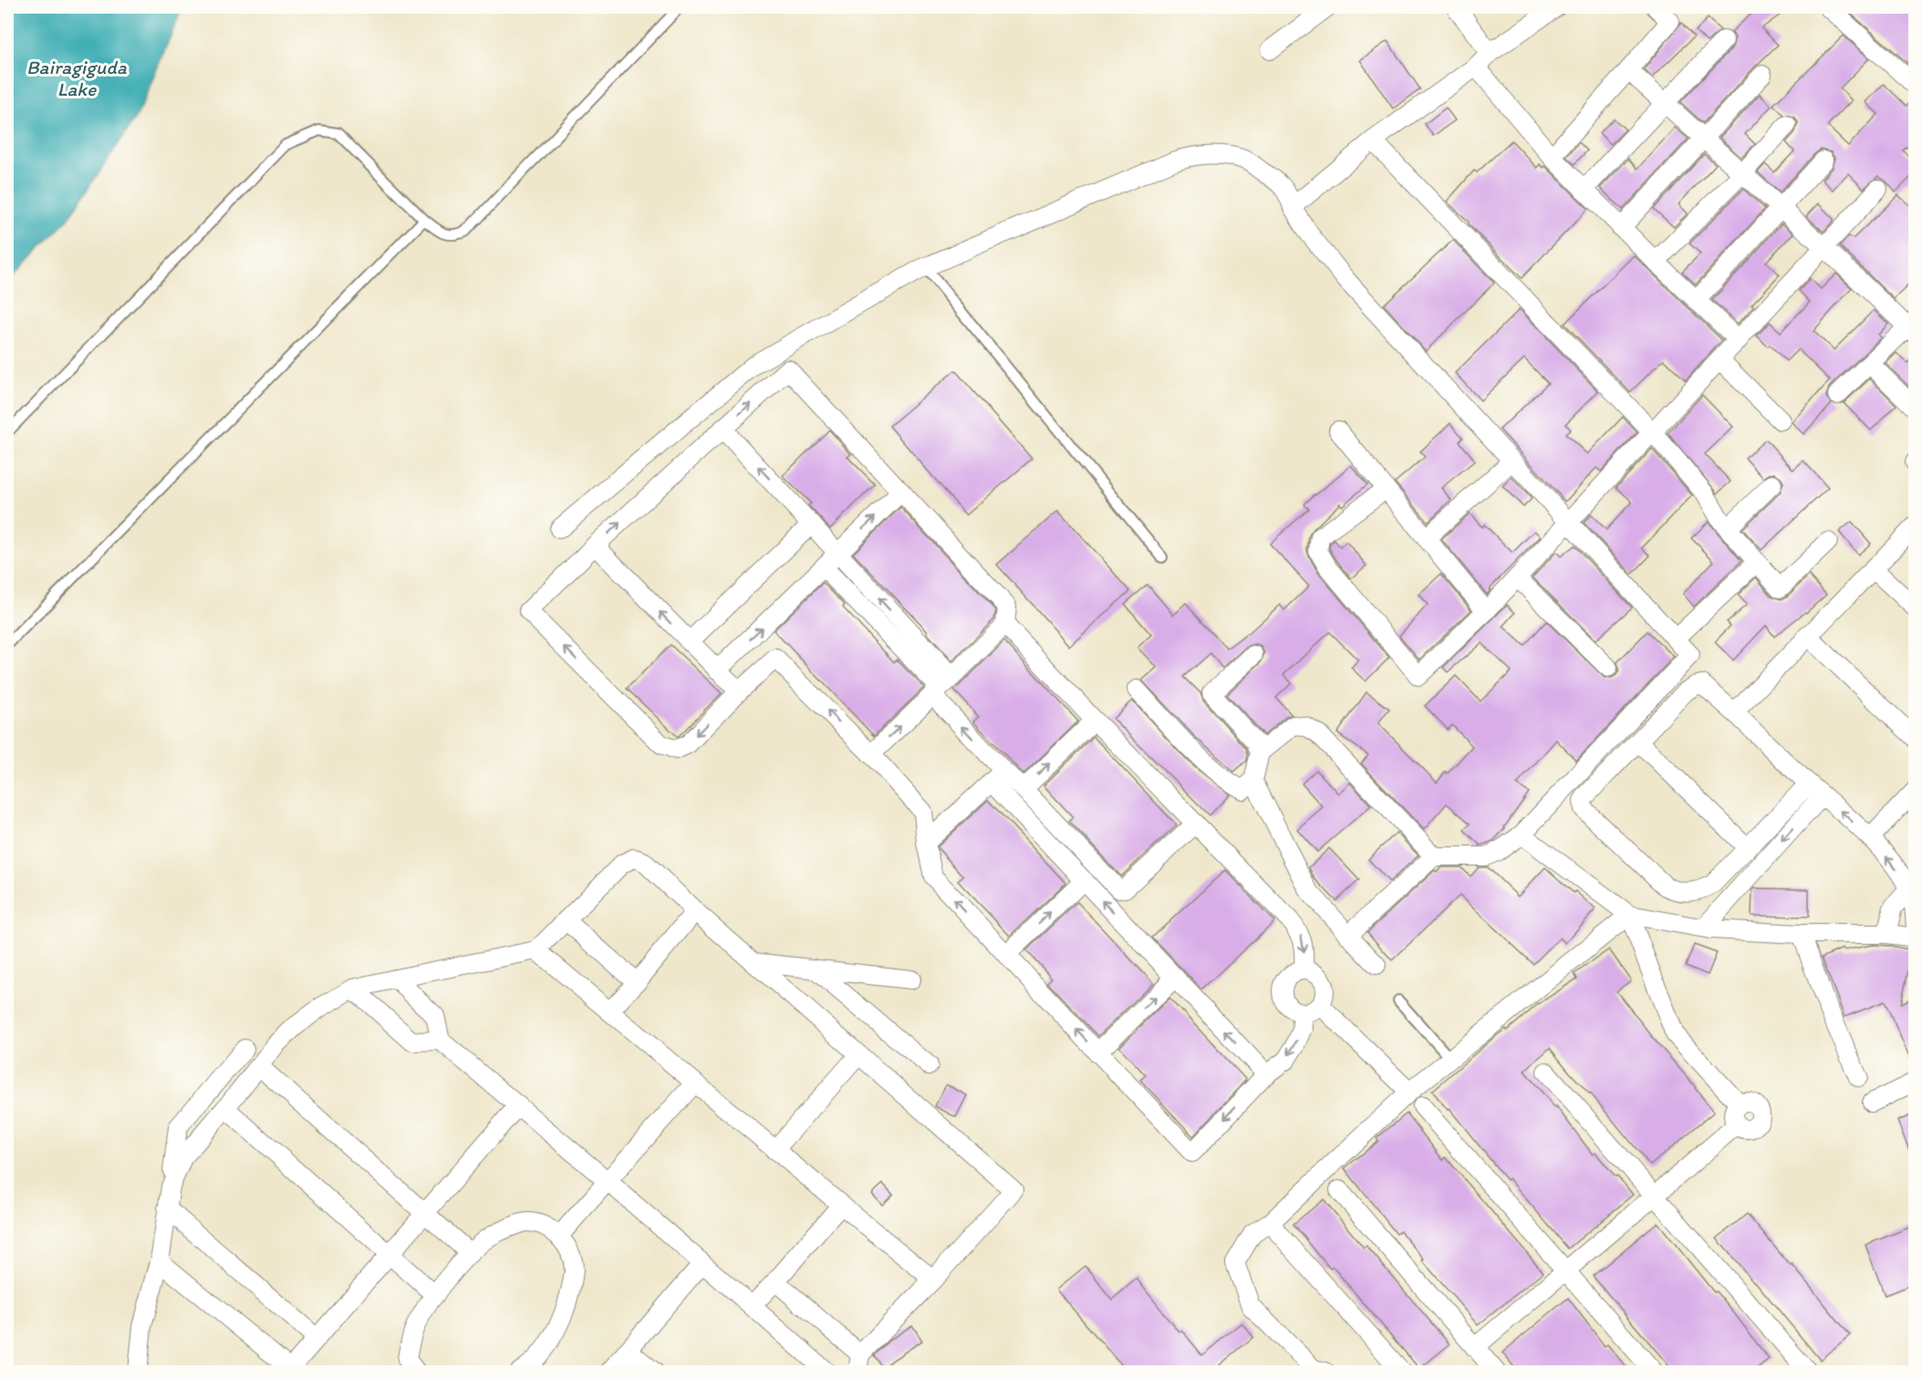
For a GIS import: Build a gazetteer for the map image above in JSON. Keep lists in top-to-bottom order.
{
  "water": ["Bairagiguda Lake"]
}
